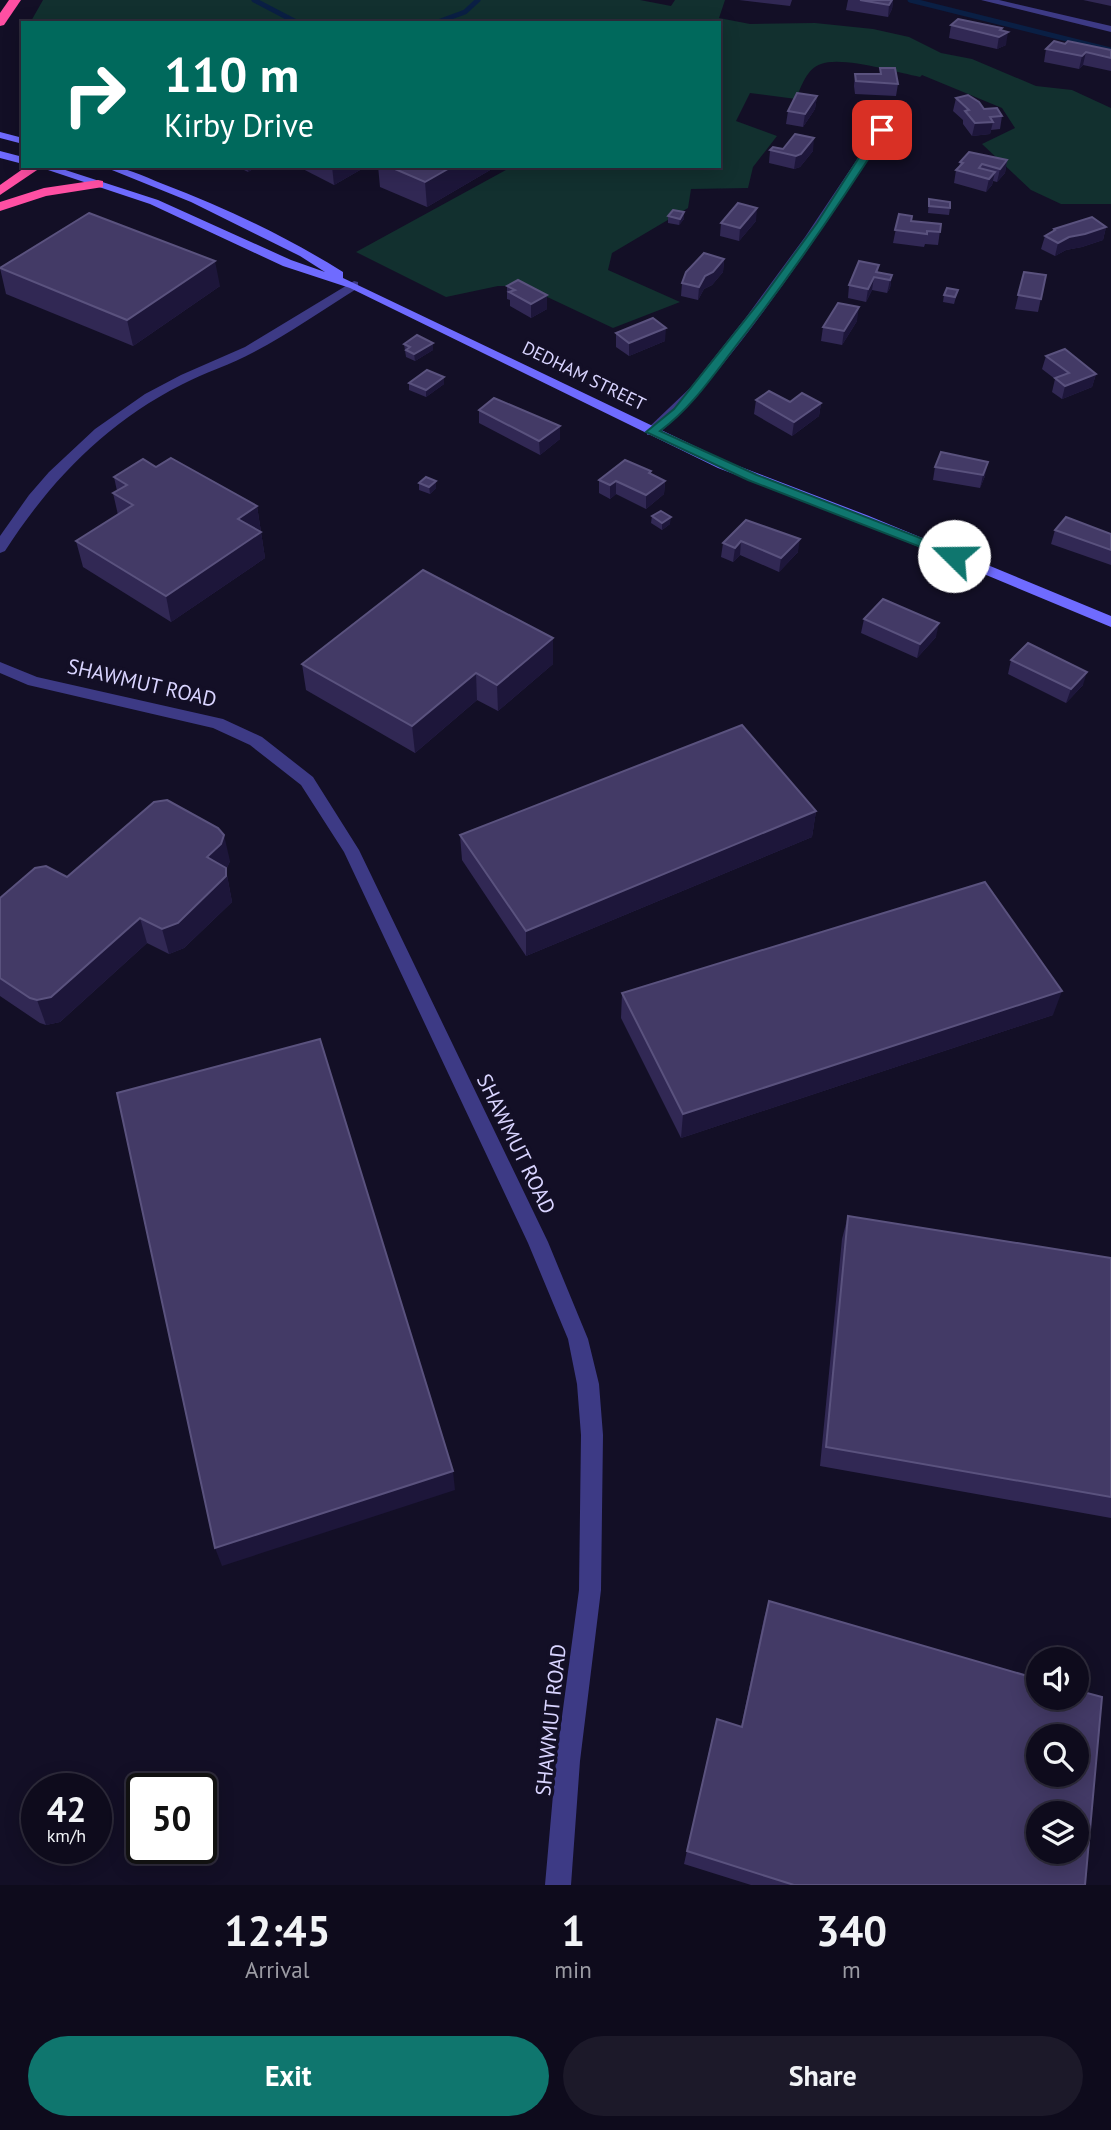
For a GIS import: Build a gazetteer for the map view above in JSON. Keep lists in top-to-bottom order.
{
  "streets": {
    "main road": ["DEDHAM STREET"],
    "street": ["SHAWMUT ROAD"]
  },
  "page": {
    "turn": ["110 m", "Kirby Drive"],
    "speed": "42 km/h",
    "limit": "50",
    "eta": [
      "12:45",
      "Arrival",
      "1",
      "min",
      "340",
      "m"
    ],
    "buttons": ["Exit", "Share"]
  }
}
